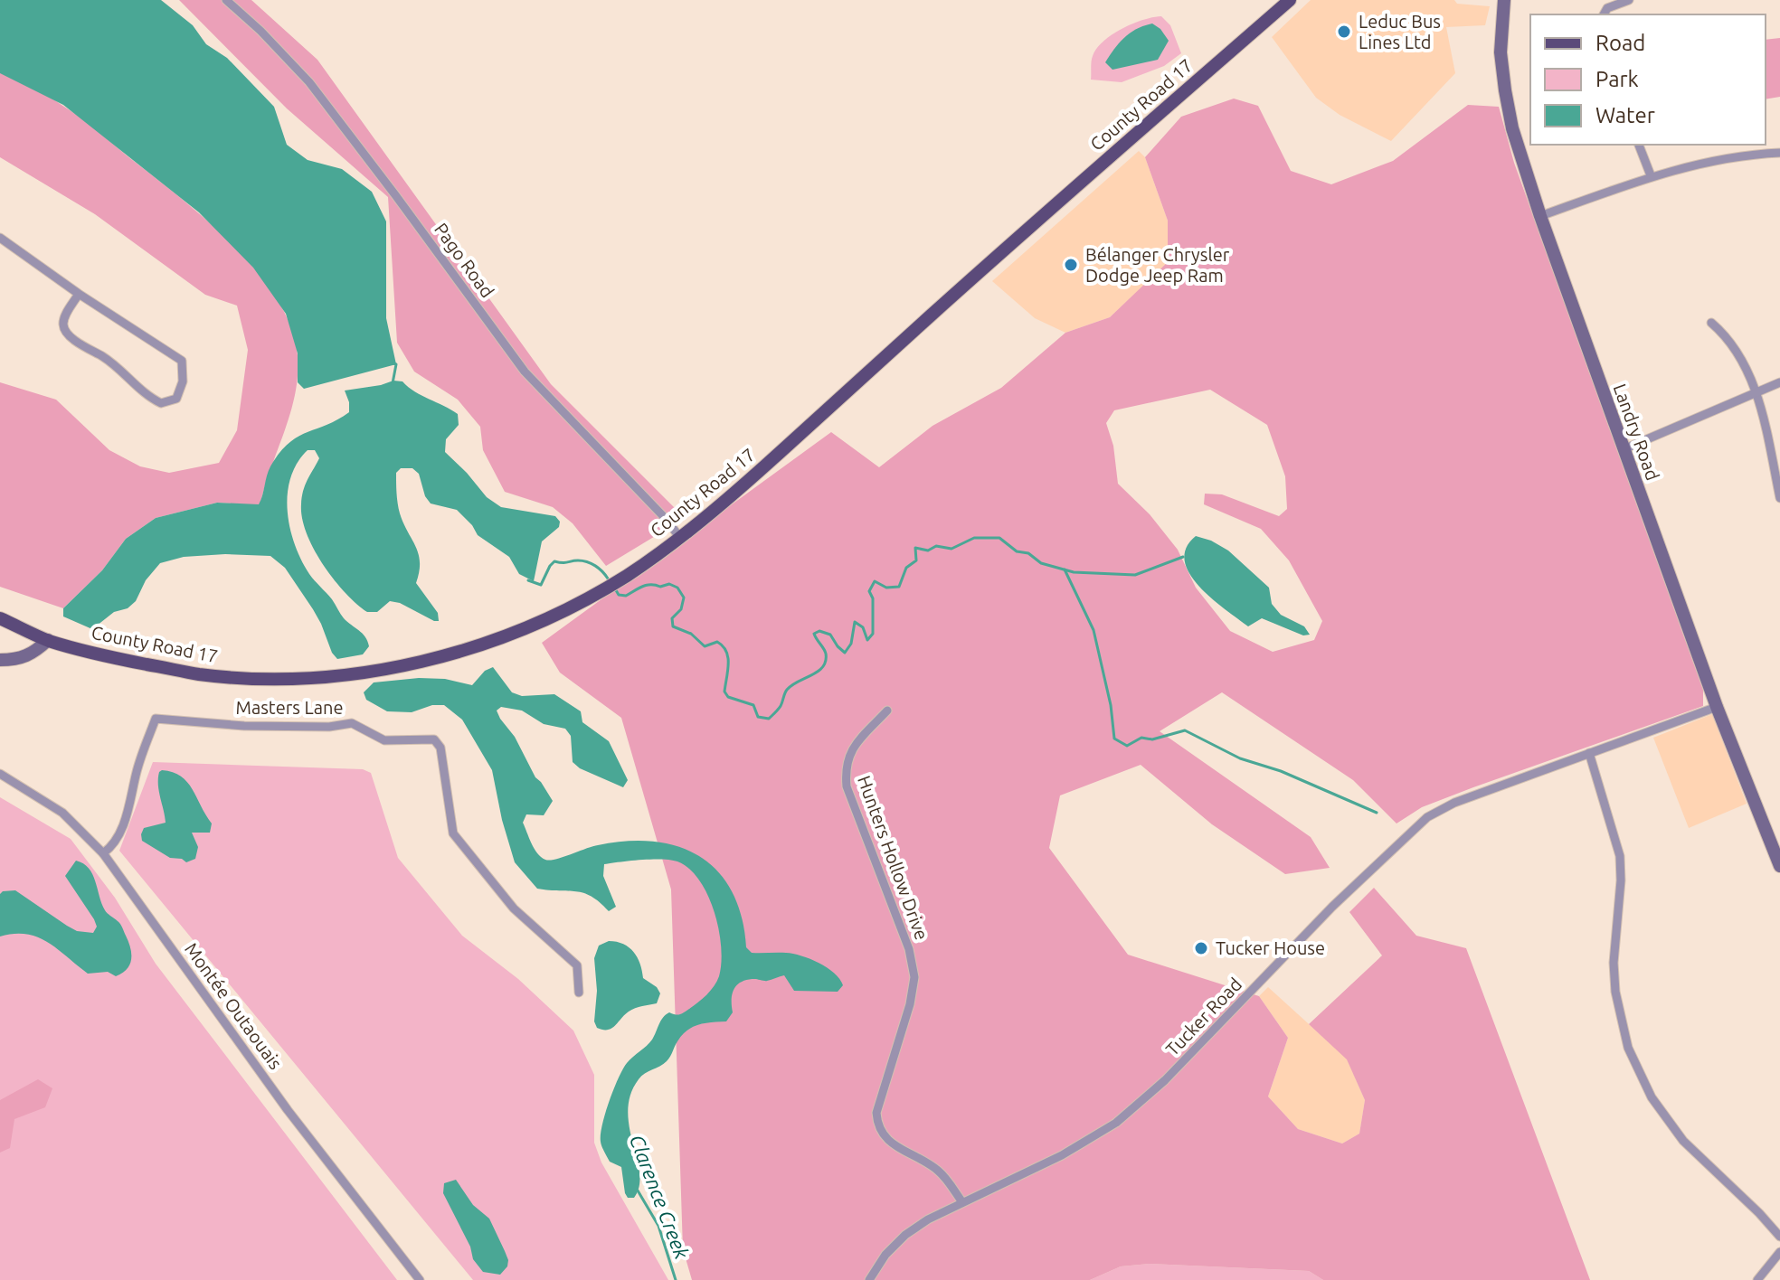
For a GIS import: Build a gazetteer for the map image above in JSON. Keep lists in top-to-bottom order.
{
  "streets": {
    "main road": ["County Road 17", "Landry Road"],
    "street": [
      "Pago Road",
      "Masters Lane",
      "Hunters Hollow Drive",
      "Montée Outaouais",
      "Tucker Road"
    ]
  },
  "crossings": [
    ["County Road 17", "Pago Road"],
    ["Landry Road", "Tucker Road"],
    ["Masters Lane", "Montée Outaouais"],
    ["Hunters Hollow Drive", "Tucker Road"]
  ],
  "water": ["Clarence Creek"],
  "places": ["Leduc Bus Lines Ltd", "Bélanger Chrysler Dodge Jeep Ram", "Tucker House"],
  "legend": ["Road", "Park", "Water"]
}
